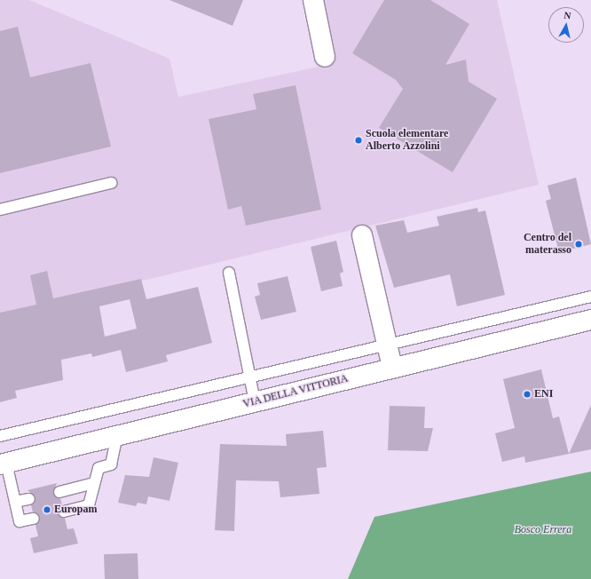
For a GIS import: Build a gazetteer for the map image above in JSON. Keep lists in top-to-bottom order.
{
  "streets": {
    "main road": ["VIA DELLA VITTORIA"]
  },
  "parks": ["Bosco Errera"],
  "places": [
    "Scuola elementare Alberto Azzolini",
    "Centro del materasso",
    "ENI",
    "Europam"
  ],
  "north": "top"
}
